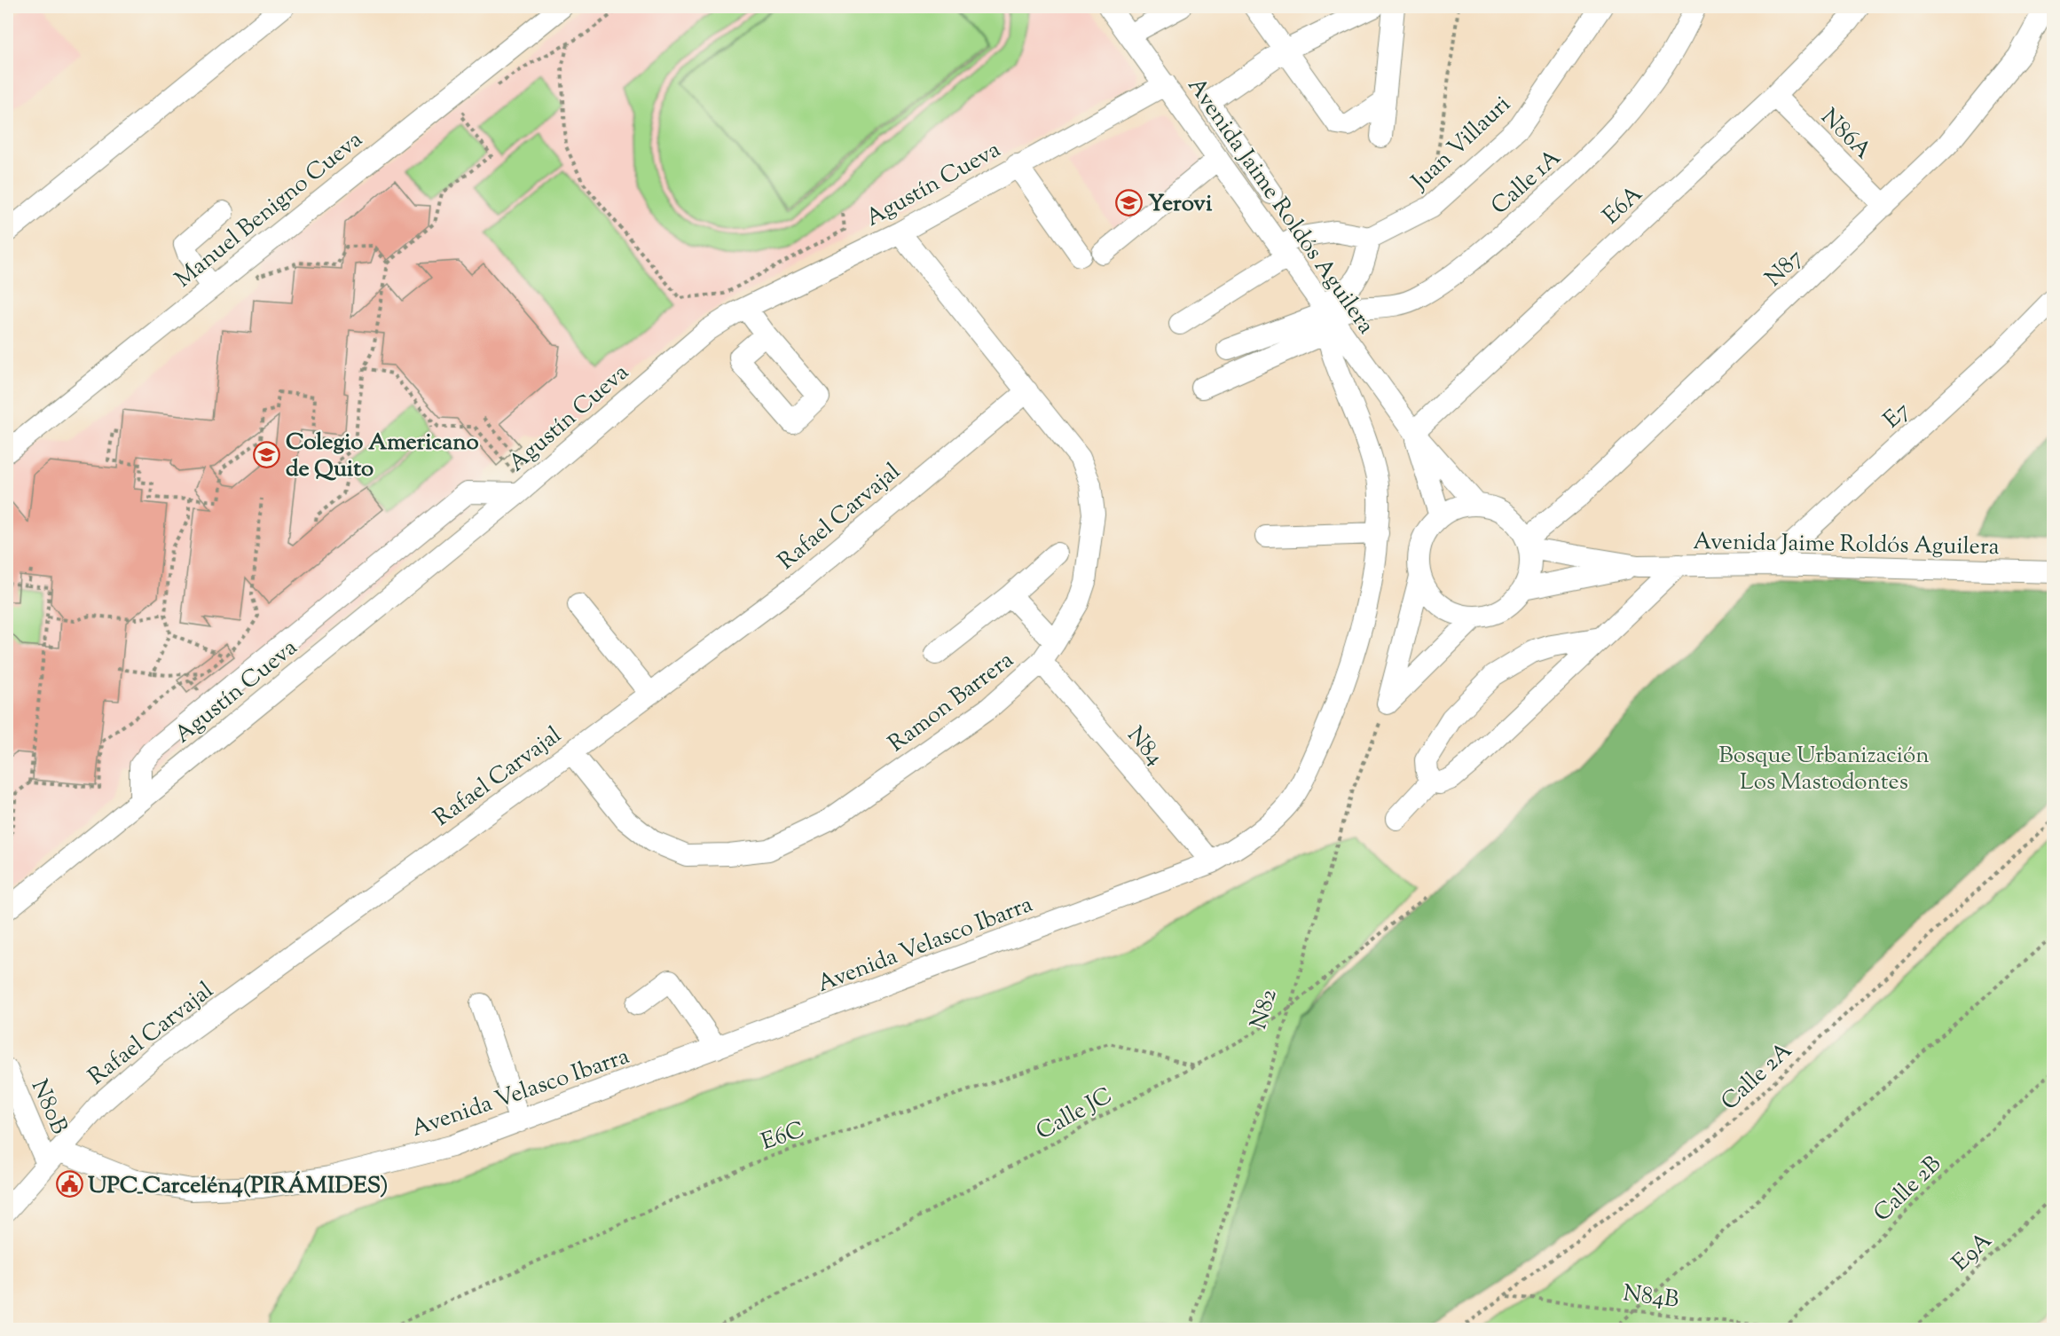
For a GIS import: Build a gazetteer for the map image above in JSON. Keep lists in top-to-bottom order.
{
  "streets": {
    "street": [
      "N86A",
      "Juan Villauri",
      "Calle 1A",
      "Agustín Cueva",
      "E6A",
      "Avenida Jaime Roldós Aguilera",
      "Manuel Benigno Cueva",
      "N87",
      "E7",
      "Rafael Carvajal",
      "Ramon Barrera",
      "N84",
      "Avenida Velasco Ibarra",
      "N80B"
    ],
    "path": [
      "N82",
      "Calle 2A",
      "Calle JC",
      "E6C",
      "Calle 2B",
      "E9A",
      "N84B"
    ]
  },
  "crossings": [
    ["N86A", "E6A"],
    ["N86A", "N87"],
    ["Calle 1A", "Avenida Jaime Roldós Aguilera"],
    ["Calle 1A", "Avenida Velasco Ibarra"],
    ["Agustín Cueva", "Avenida Jaime Roldós Aguilera"],
    ["Agustín Cueva", "Ramon Barrera"],
    ["E6A", "Avenida Jaime Roldós Aguilera"],
    ["Avenida Jaime Roldós Aguilera", "N87"],
    ["Avenida Jaime Roldós Aguilera", "E7"],
    ["Avenida Jaime Roldós Aguilera", "Avenida Velasco Ibarra"],
    ["Rafael Carvajal", "Ramon Barrera"],
    ["Rafael Carvajal", "Avenida Velasco Ibarra"],
    ["Rafael Carvajal", "N80B"],
    ["Ramon Barrera", "N84"],
    ["N84", "Avenida Velasco Ibarra"],
    ["Avenida Velasco Ibarra", "N80B"],
    ["N82", "Calle JC"],
    ["Calle 2A", "N84B"],
    ["Calle JC", "E6C"],
    ["Calle 2B", "N84B"]
  ],
  "parks": ["Bosque Urbanización Los Mastodontes"],
  "places": {
    "school or university": ["Yerovi", "Colegio Americano de Quito"],
    "public building": ["UPC_Carcelén4(PIRÁMIDES)"]
  }
}
